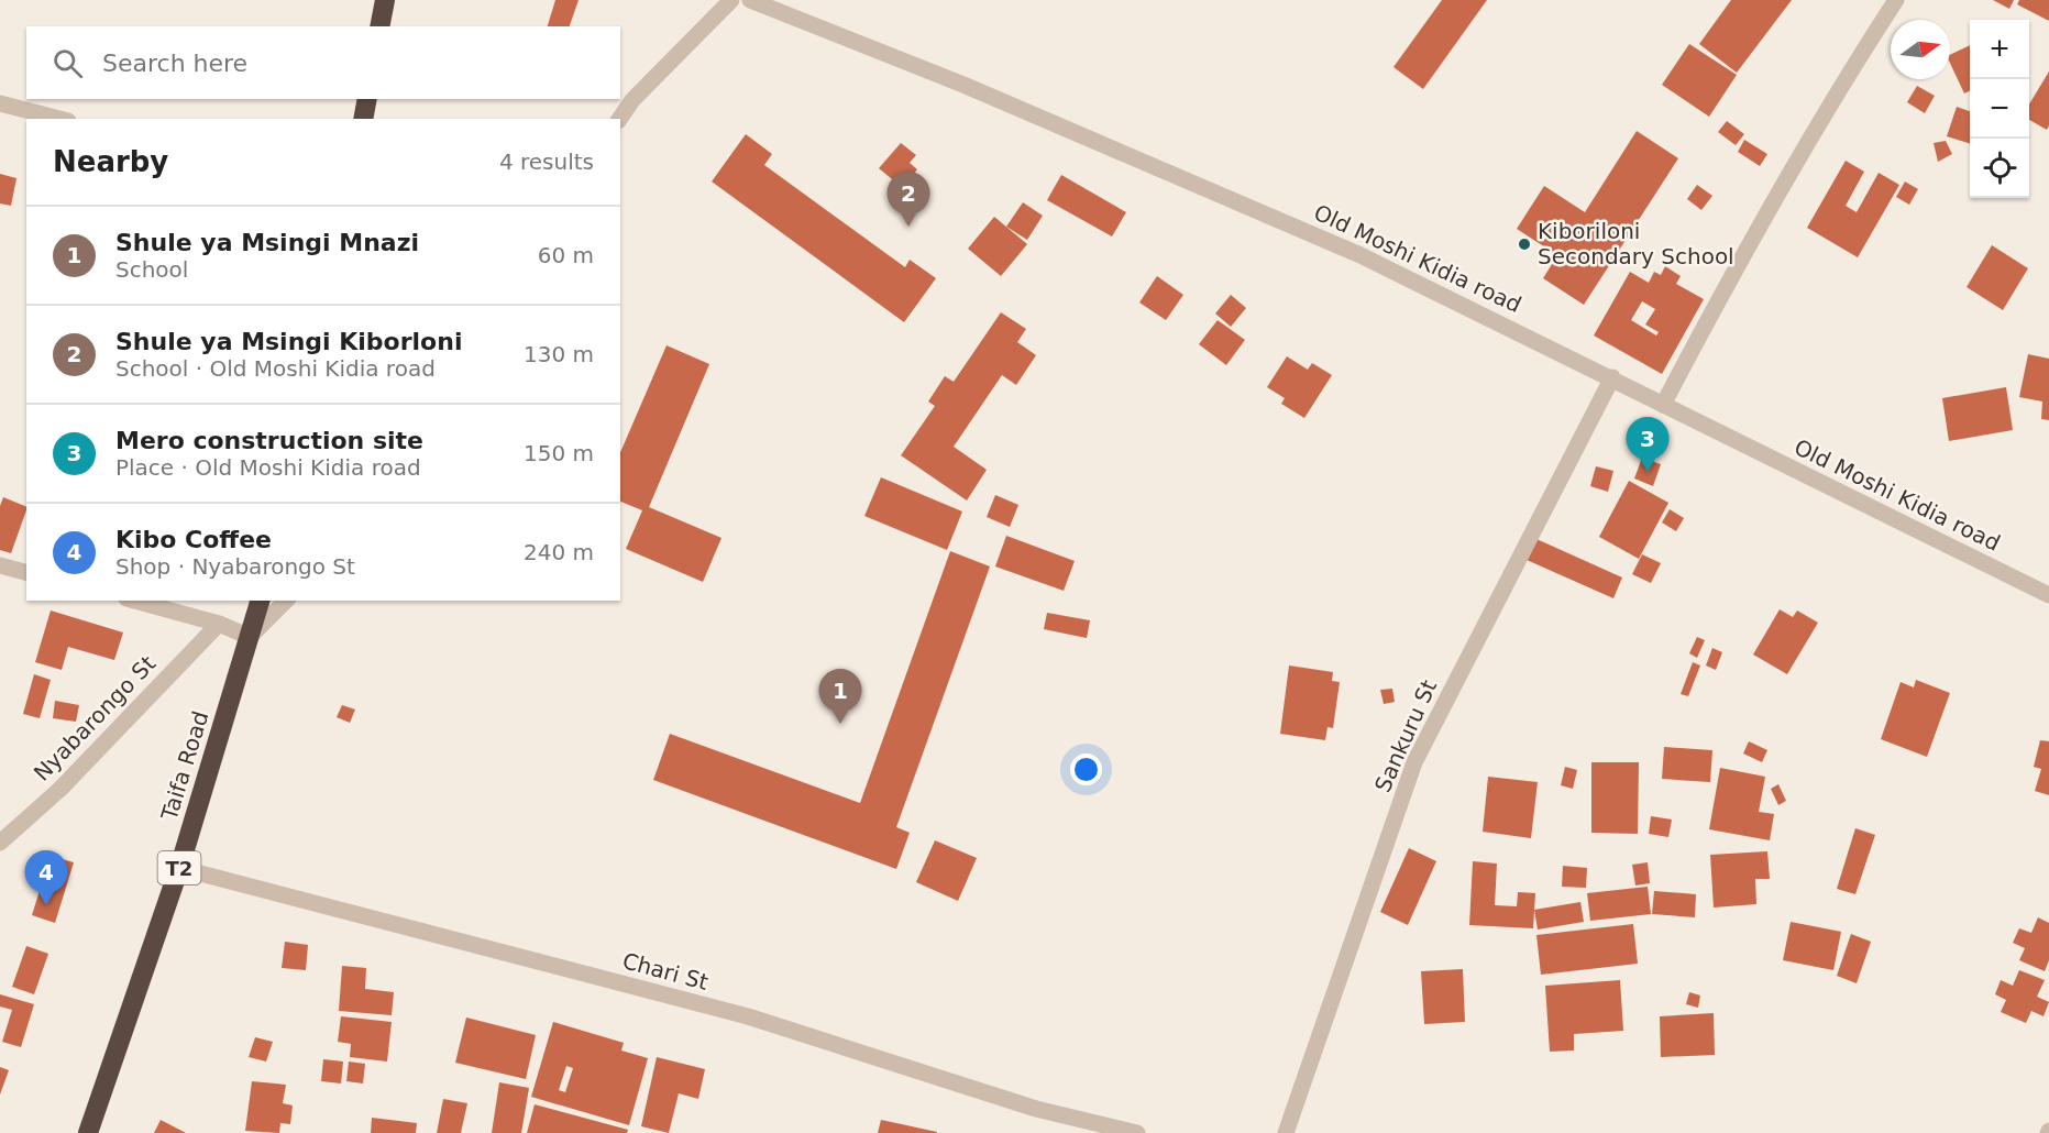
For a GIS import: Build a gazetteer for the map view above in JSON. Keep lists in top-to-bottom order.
{
  "streets": {
    "highway": ["Taifa Road", "T2"],
    "street": [
      "Old Moshi Kidia road",
      "Nyabarongo St",
      "Sankuru St",
      "Chari St"
    ]
  },
  "crossings": [
    ["Old Moshi Kidia road", "Sankuru St"],
    ["Taifa Road", "Chari St"]
  ],
  "places": ["Kiboriloni Secondary School"],
  "north": "right",
  "page": {
    "map_buttons": ["+", "−"],
    "search": "Search here",
    "heading": ["Nearby", "4 results"],
    "pins": [
      "2",
      "3",
      "1",
      "4"
    ],
    "list": [
      {
        "mark": "1",
        "name": "Shule ya Msingi Mnazi",
        "note": "School",
        "value": "60 m"
      },
      {
        "mark": "2",
        "name": "Shule ya Msingi Kiborloni",
        "note": "School · Old Moshi Kidia road",
        "value": "130 m"
      },
      {
        "mark": "3",
        "name": "Mero construction site",
        "note": "Place · Old Moshi Kidia road",
        "value": "150 m"
      },
      {
        "mark": "4",
        "name": "Kibo Coffee",
        "note": "Shop · Nyabarongo St",
        "value": "240 m"
      }
    ]
  }
}
